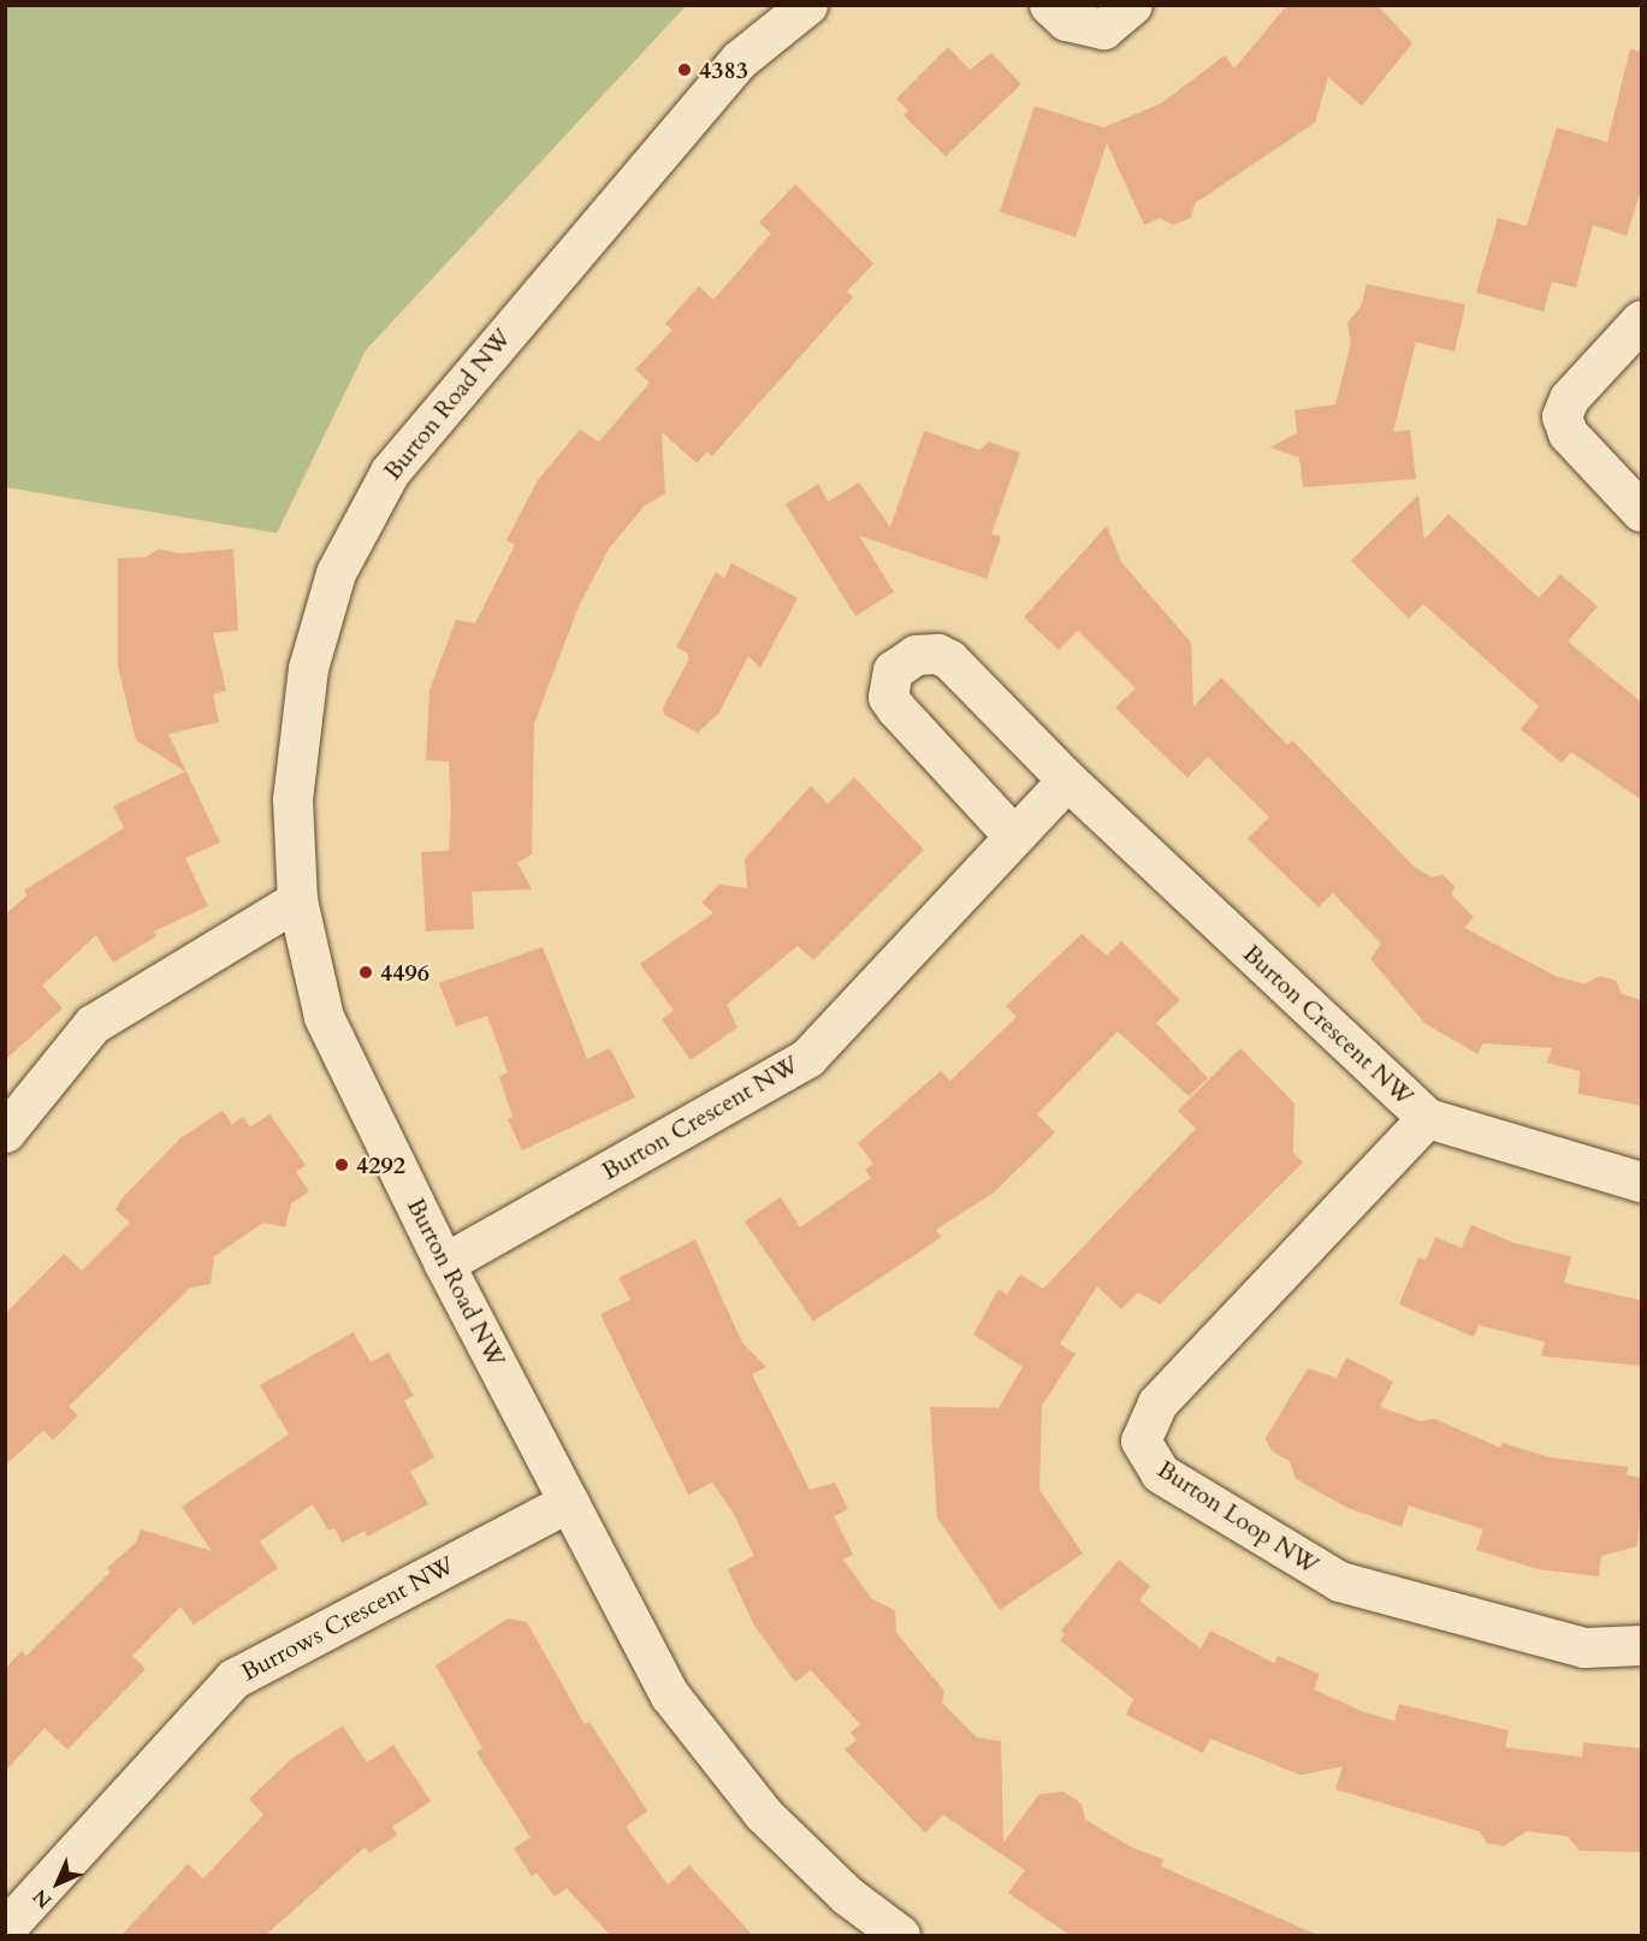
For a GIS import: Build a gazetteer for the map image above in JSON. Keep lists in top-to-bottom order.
{
  "streets": {
    "street": [
      "Burton Road NW",
      "Burton Crescent NW",
      "Burton Loop NW",
      "Burrows Crescent NW"
    ]
  },
  "crossings": [
    ["Burton Road NW", "Burton Crescent NW"],
    ["Burton Road NW", "Burrows Crescent NW"],
    ["Burton Crescent NW", "Burton Loop NW"]
  ],
  "places": ["4383", "4496", "4292"],
  "north": "bottom left"
}
